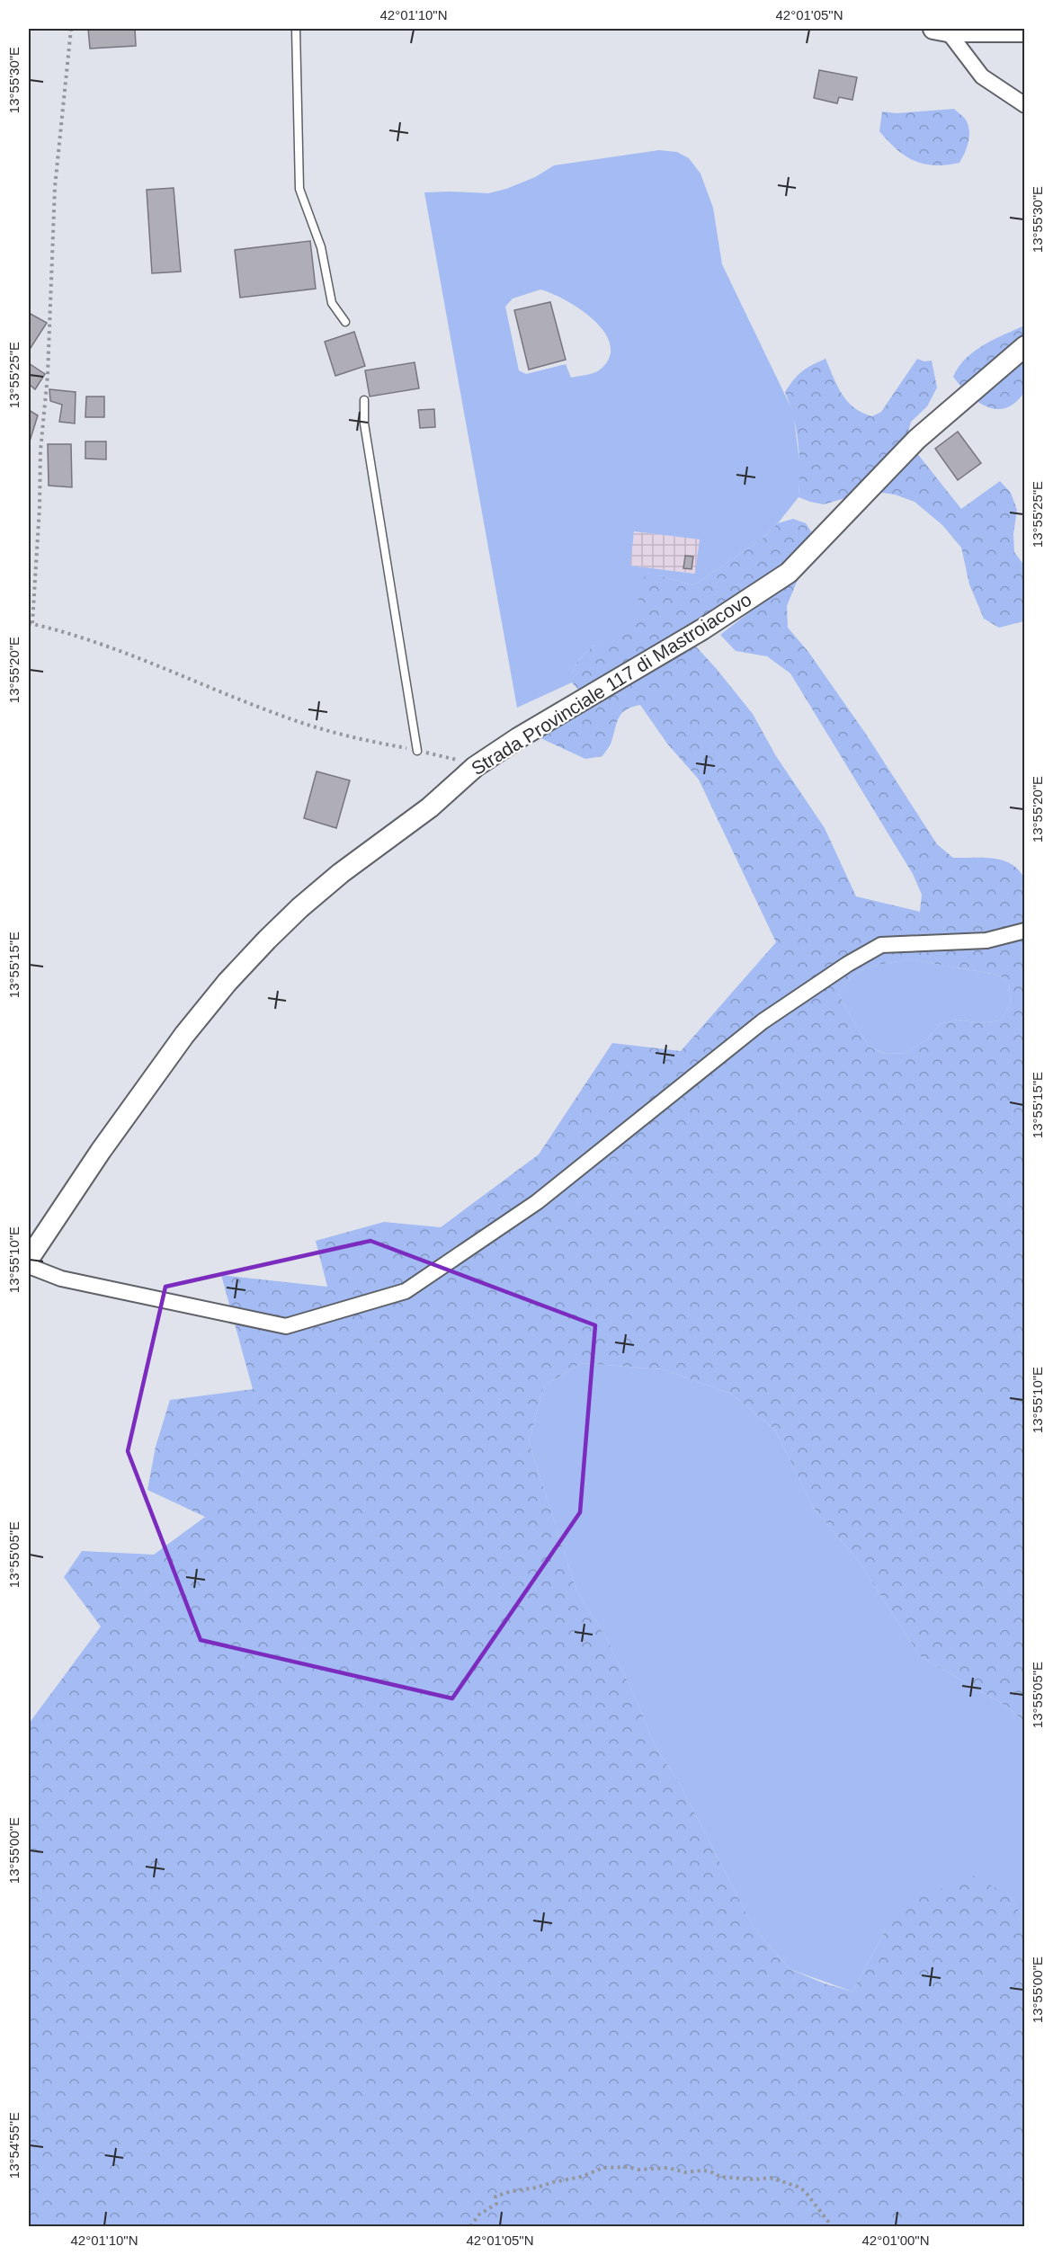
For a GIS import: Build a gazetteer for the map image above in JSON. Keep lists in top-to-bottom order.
{
  "streets": {
    "main road": ["Strada Provinciale 117 di Mastroiacovo"]
  },
  "coordinates": [
    "42°01'10\"N",
    "42°01'05\"N",
    "13°55'30\"E",
    "13°55'25\"E",
    "13°55'20\"E",
    "13°55'15\"E",
    "13°55'10\"E",
    "13°55'05\"E",
    "13°55'00\"E",
    "13°54'55\"E",
    "42°01'00\"N"
  ]
}
